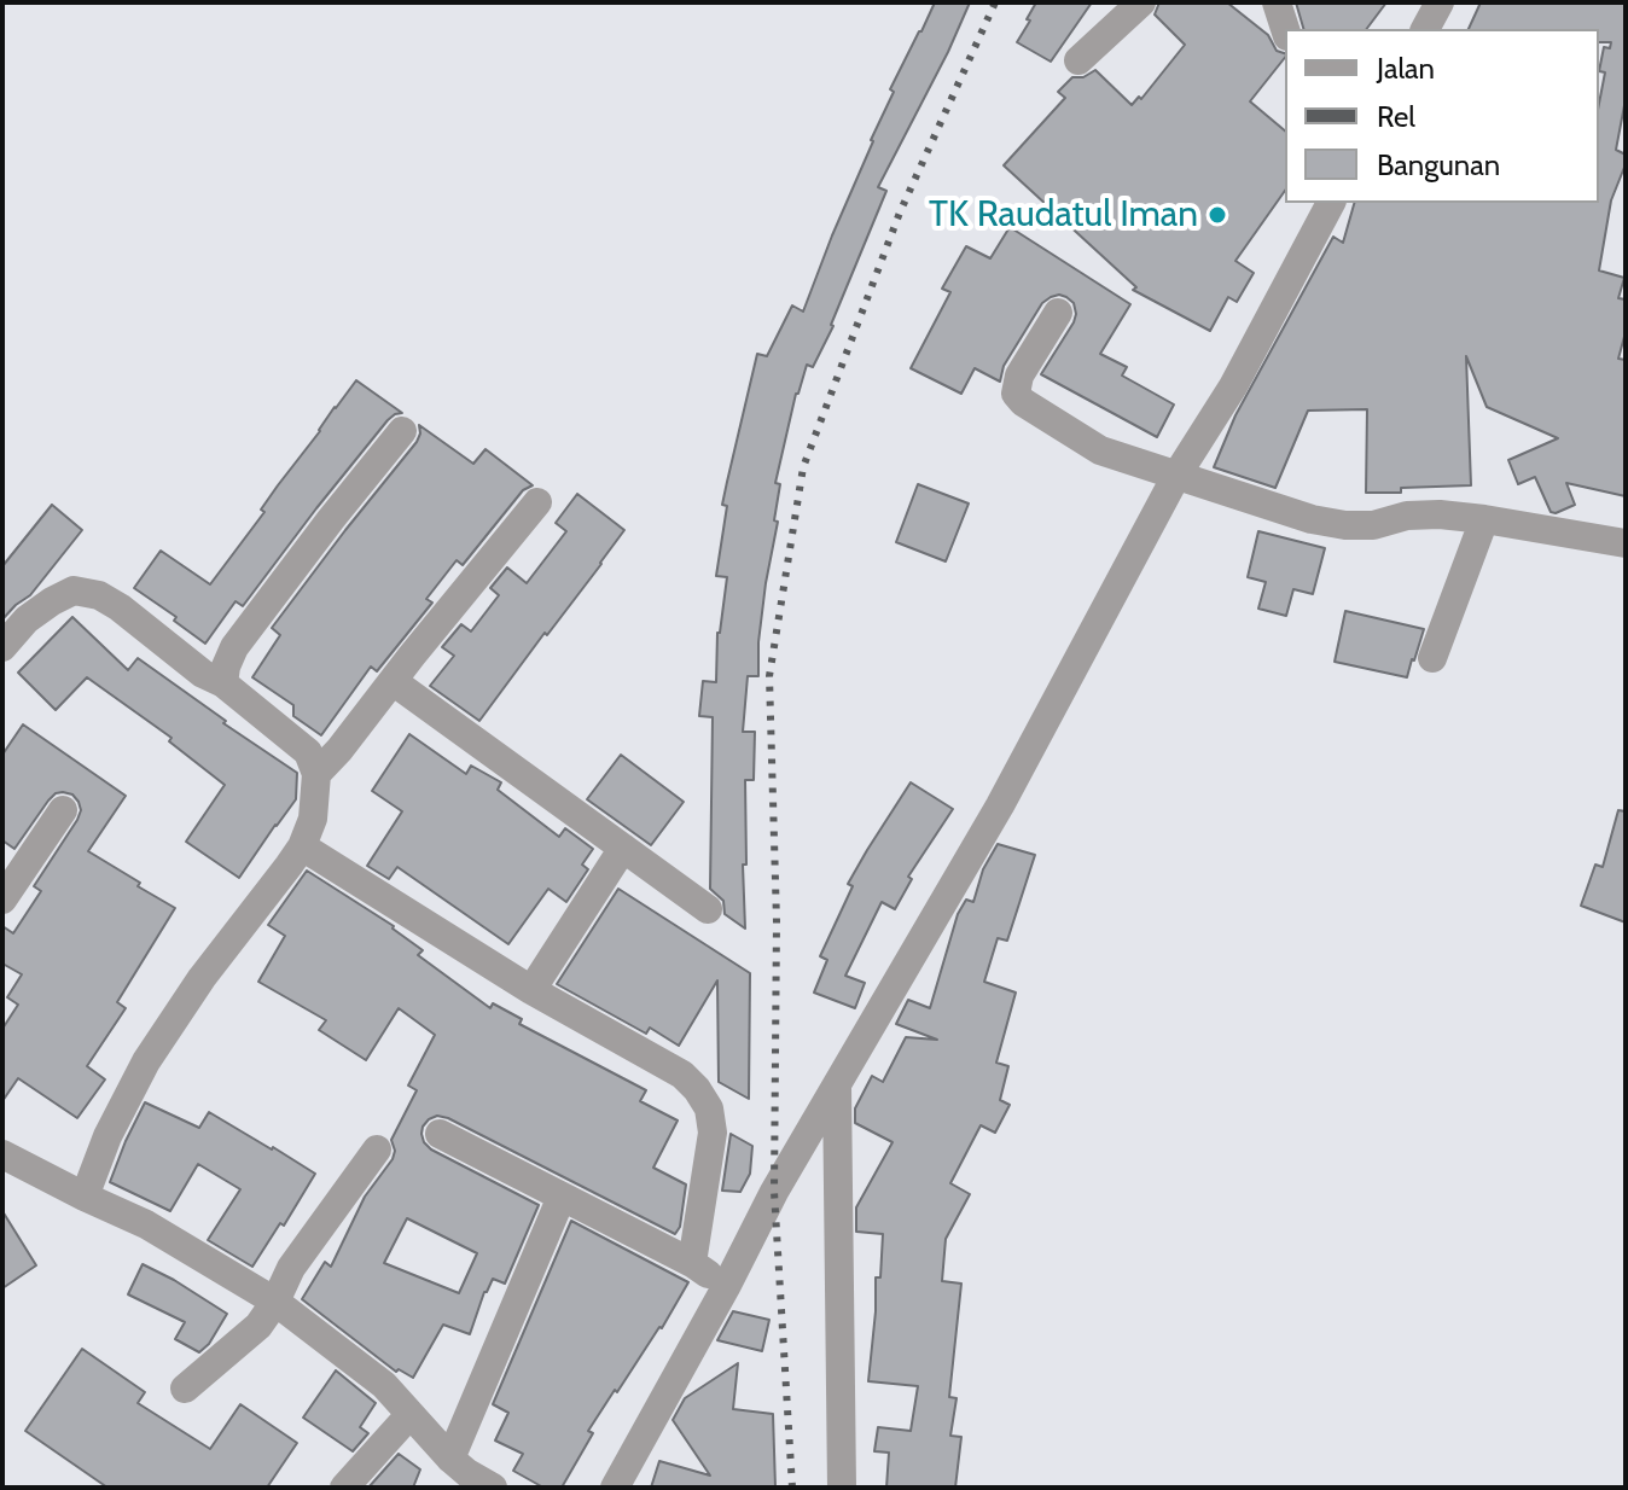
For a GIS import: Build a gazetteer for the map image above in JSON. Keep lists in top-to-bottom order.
{
  "places": ["TK Raudatul Iman"],
  "legend": ["Jalan", "Rel", "Bangunan"]
}
